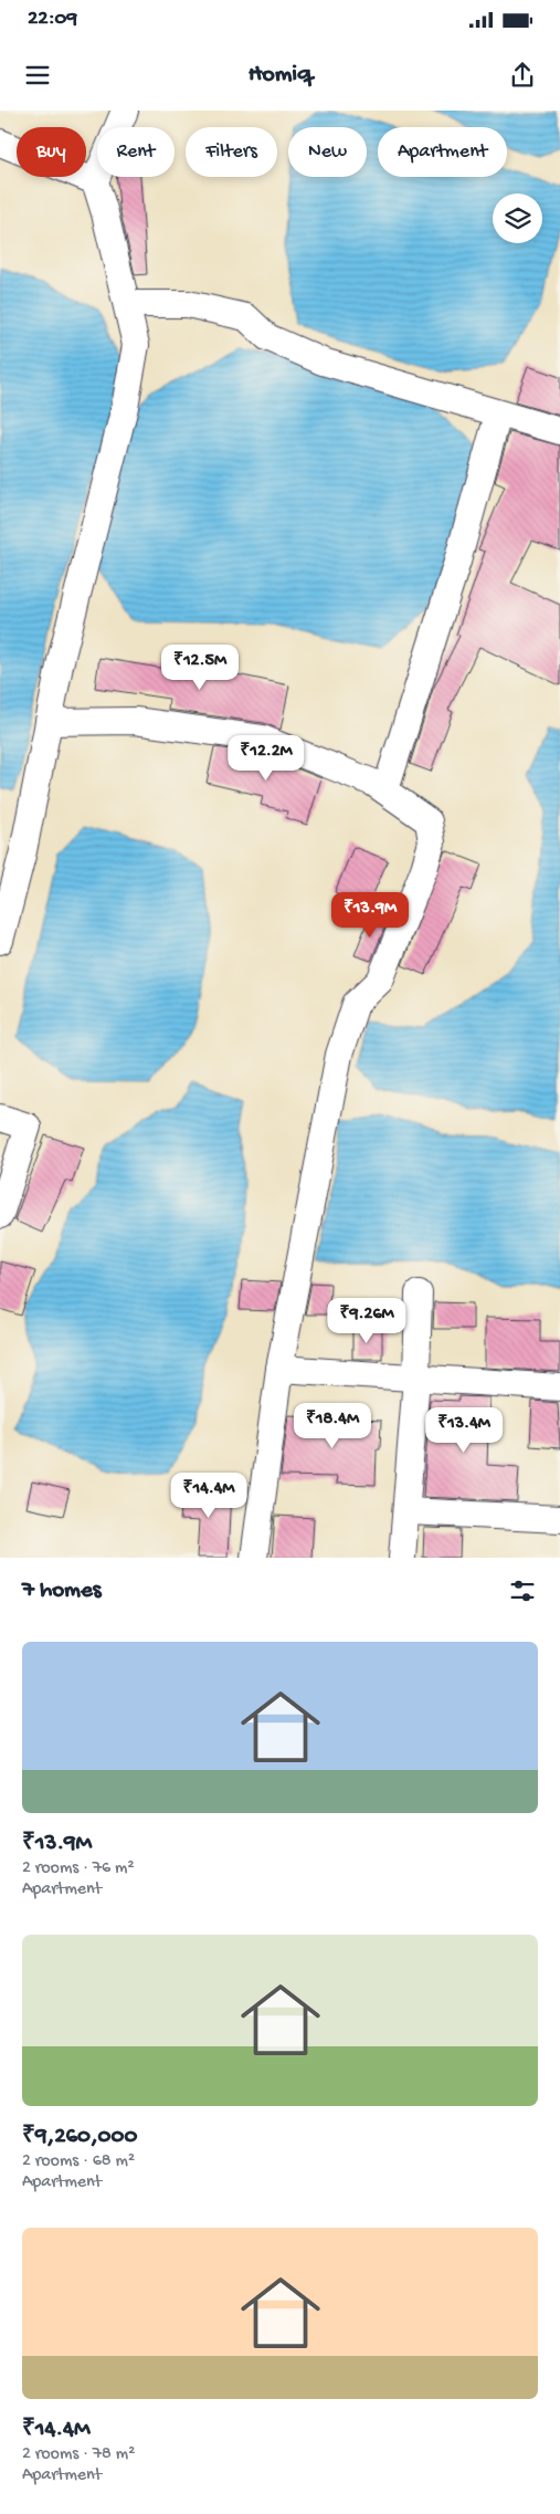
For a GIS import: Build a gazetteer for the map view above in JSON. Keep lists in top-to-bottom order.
{
  "page": {
    "status": "22:09",
    "header": "Homiq",
    "chip": [
      "Buy",
      "Rent",
      "Filters",
      "New",
      "Apartment"
    ],
    "price": [
      "₹12.5M",
      "₹12.2M",
      "₹13.9M",
      "₹9.26M",
      "₹18.4M",
      "₹13.4M",
      "₹14.4M"
    ],
    "heading": "7 homes",
    "list": [
      {
        "name": "₹13.9M",
        "note": "2 rooms · 76 m² · Apartment"
      },
      {
        "name": "₹9,260,000",
        "note": "2 rooms · 68 m² · Apartment"
      },
      {
        "name": "₹14.4M",
        "note": "2 rooms · 78 m² · Apartment"
      }
    ]
  }
}
